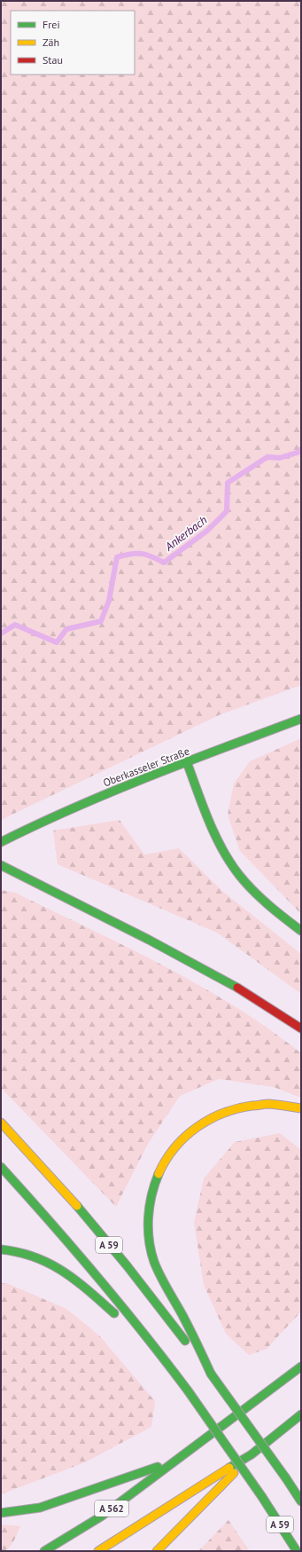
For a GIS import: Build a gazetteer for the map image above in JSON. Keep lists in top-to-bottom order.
{
  "streets": {
    "main road": ["Oberkasseler Straße", "A 59", "A 562"]
  },
  "water": ["Ankerbach"],
  "legend": ["Frei", "Zäh", "Stau"]
}
